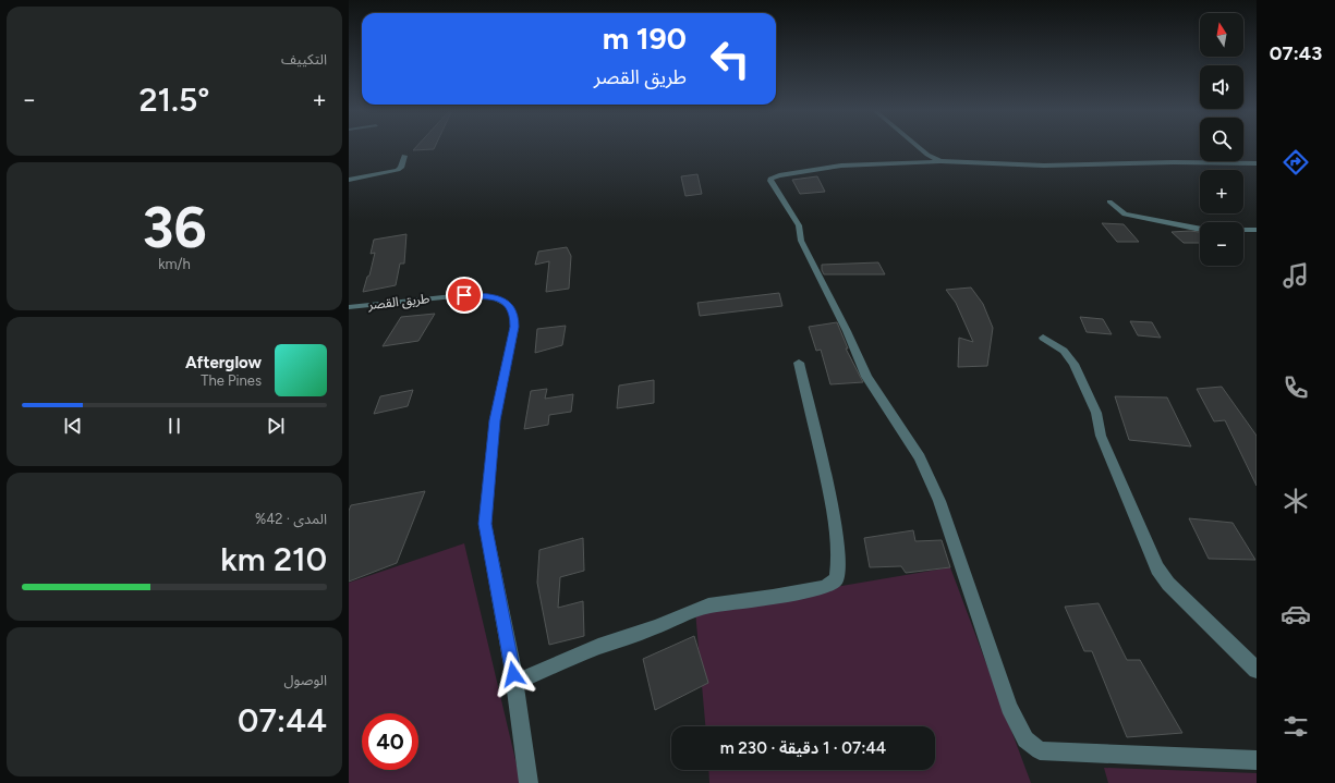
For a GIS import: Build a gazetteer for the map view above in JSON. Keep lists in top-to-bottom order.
{
  "streets": {
    "street": ["طريق القصر"]
  },
  "north": "top",
  "page": {
    "tabs": "07:43",
    "tile": [
      "التكييف",
      ["36", "km/h"],
      ["المدى · 42%", "210 km"],
      ["الوصول", "07:44"]
    ],
    "map_buttons": ["+", "−"],
    "turn": ["190 m", "طريق القصر"],
    "heat": ["−", "21.5°", "+"],
    "song": ["Afterglow", "The Pines"],
    "limit": "40",
    "trip": "07:44 · 1 دقيقة · 230 m"
  }
}
